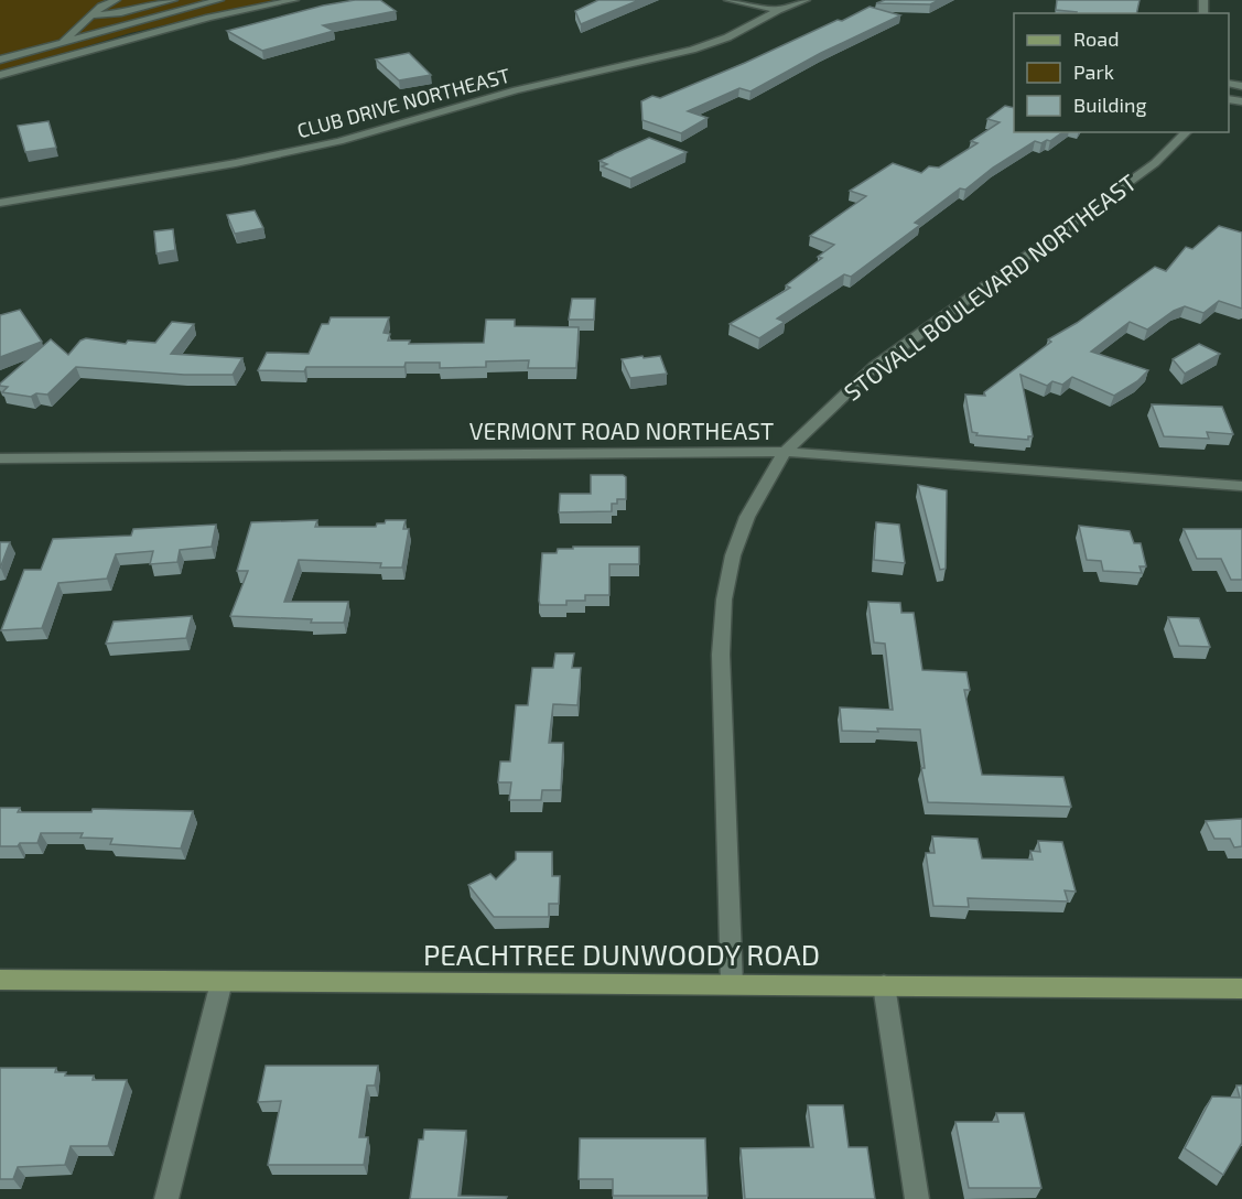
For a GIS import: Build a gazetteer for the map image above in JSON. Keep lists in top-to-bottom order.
{
  "streets": {
    "main road": ["PEACHTREE DUNWOODY ROAD"],
    "street": ["CLUB DRIVE NORTHEAST", "STOVALL BOULEVARD NORTHEAST", "VERMONT ROAD NORTHEAST"]
  },
  "crossings": [
    ["STOVALL BOULEVARD NORTHEAST", "VERMONT ROAD NORTHEAST"],
    ["STOVALL BOULEVARD NORTHEAST", "PEACHTREE DUNWOODY ROAD"]
  ],
  "legend": ["Road", "Park", "Building"]
}
